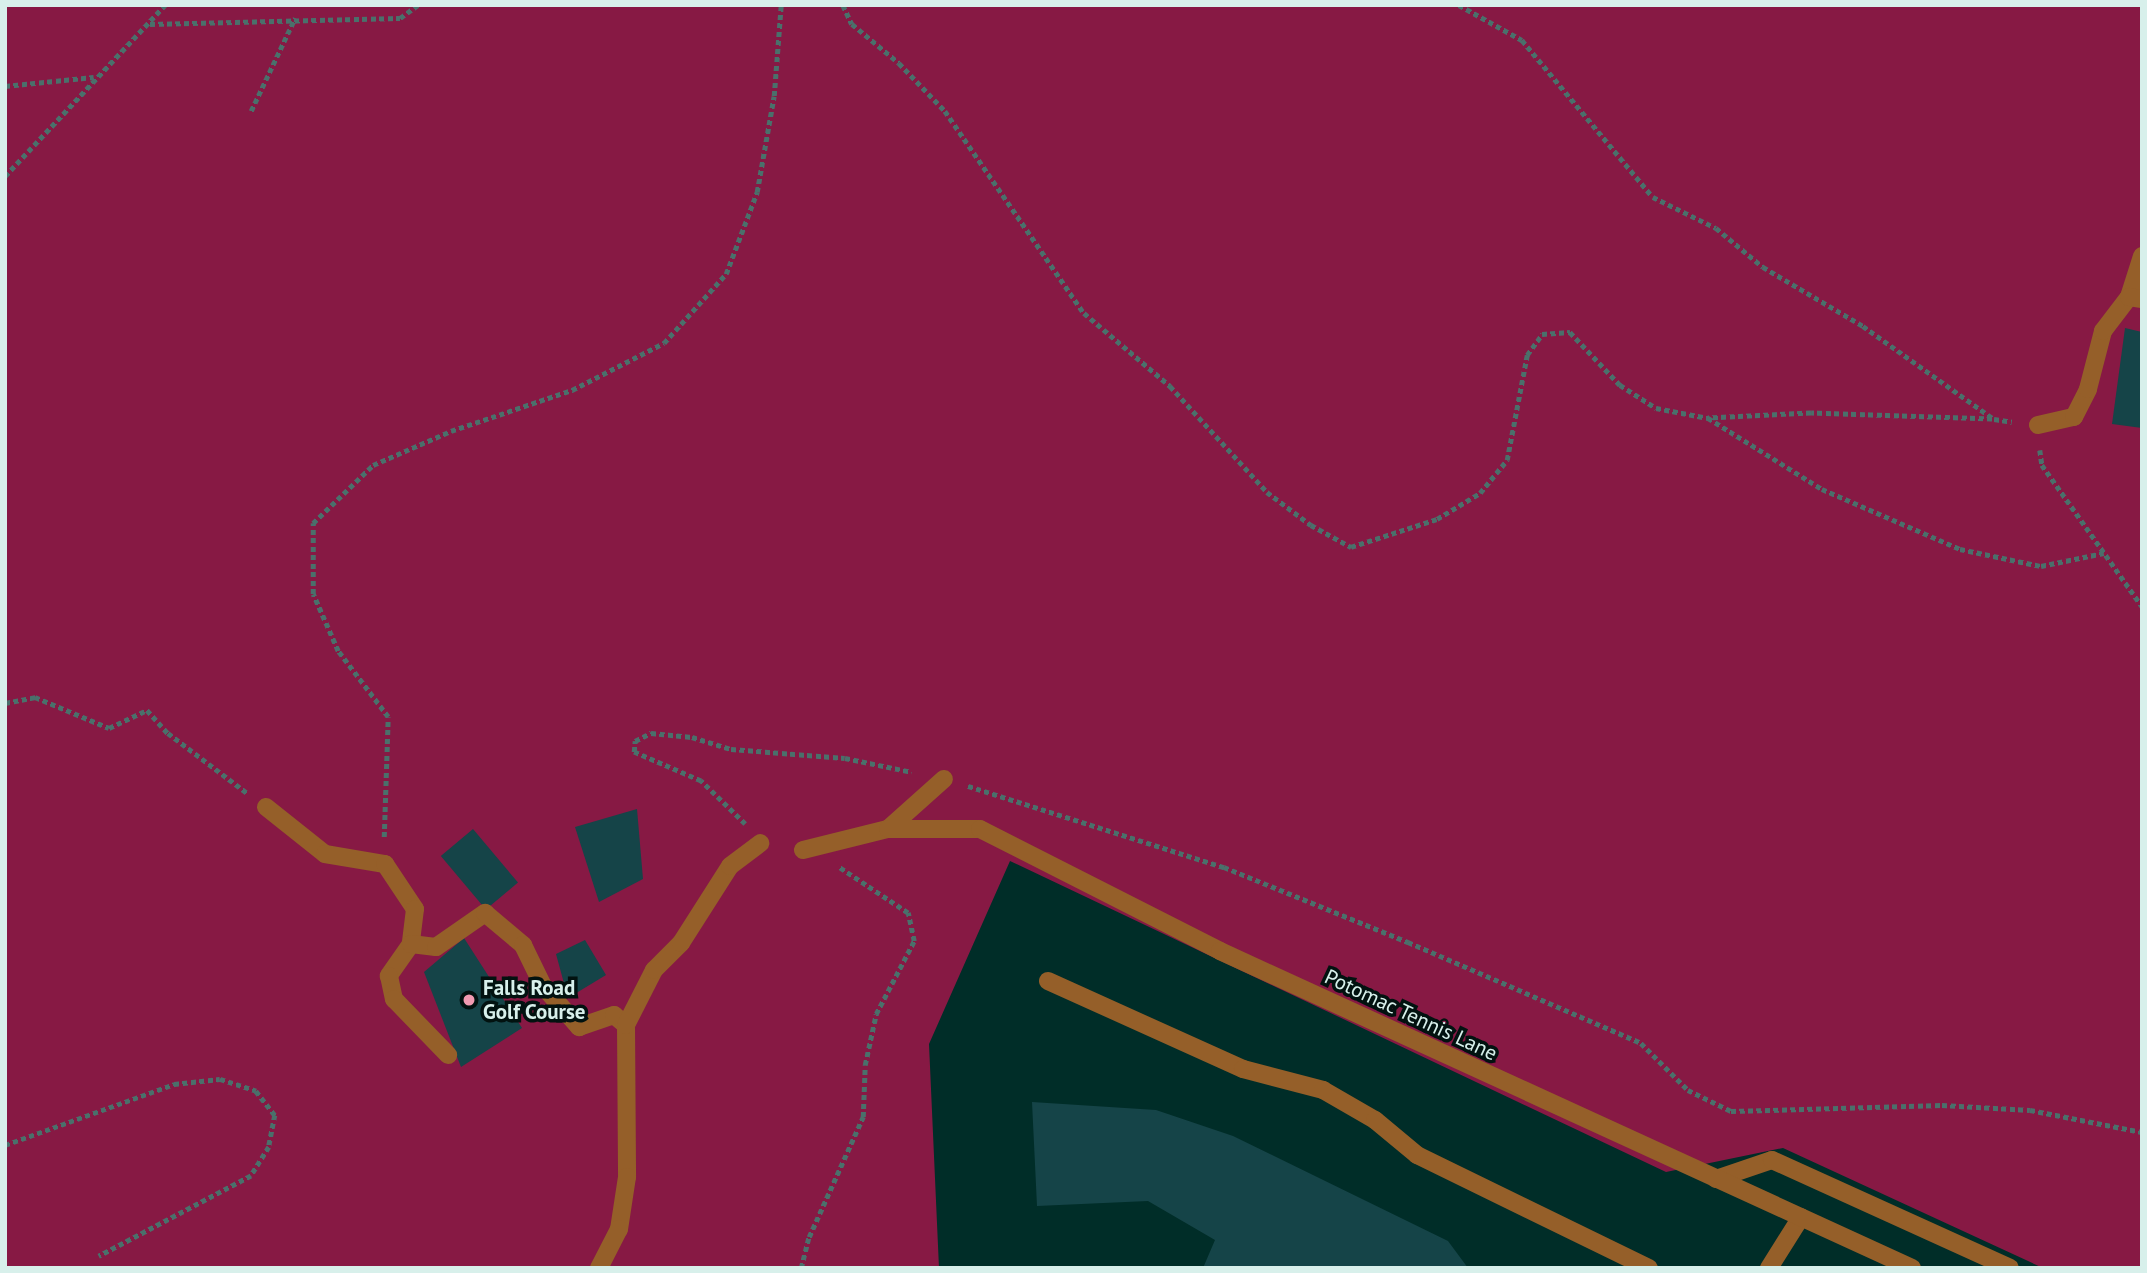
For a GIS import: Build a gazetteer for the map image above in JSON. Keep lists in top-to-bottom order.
{
  "streets": {
    "street": ["Potomac Tennis Lane"]
  },
  "places": ["Falls Road Golf Course"]
}
